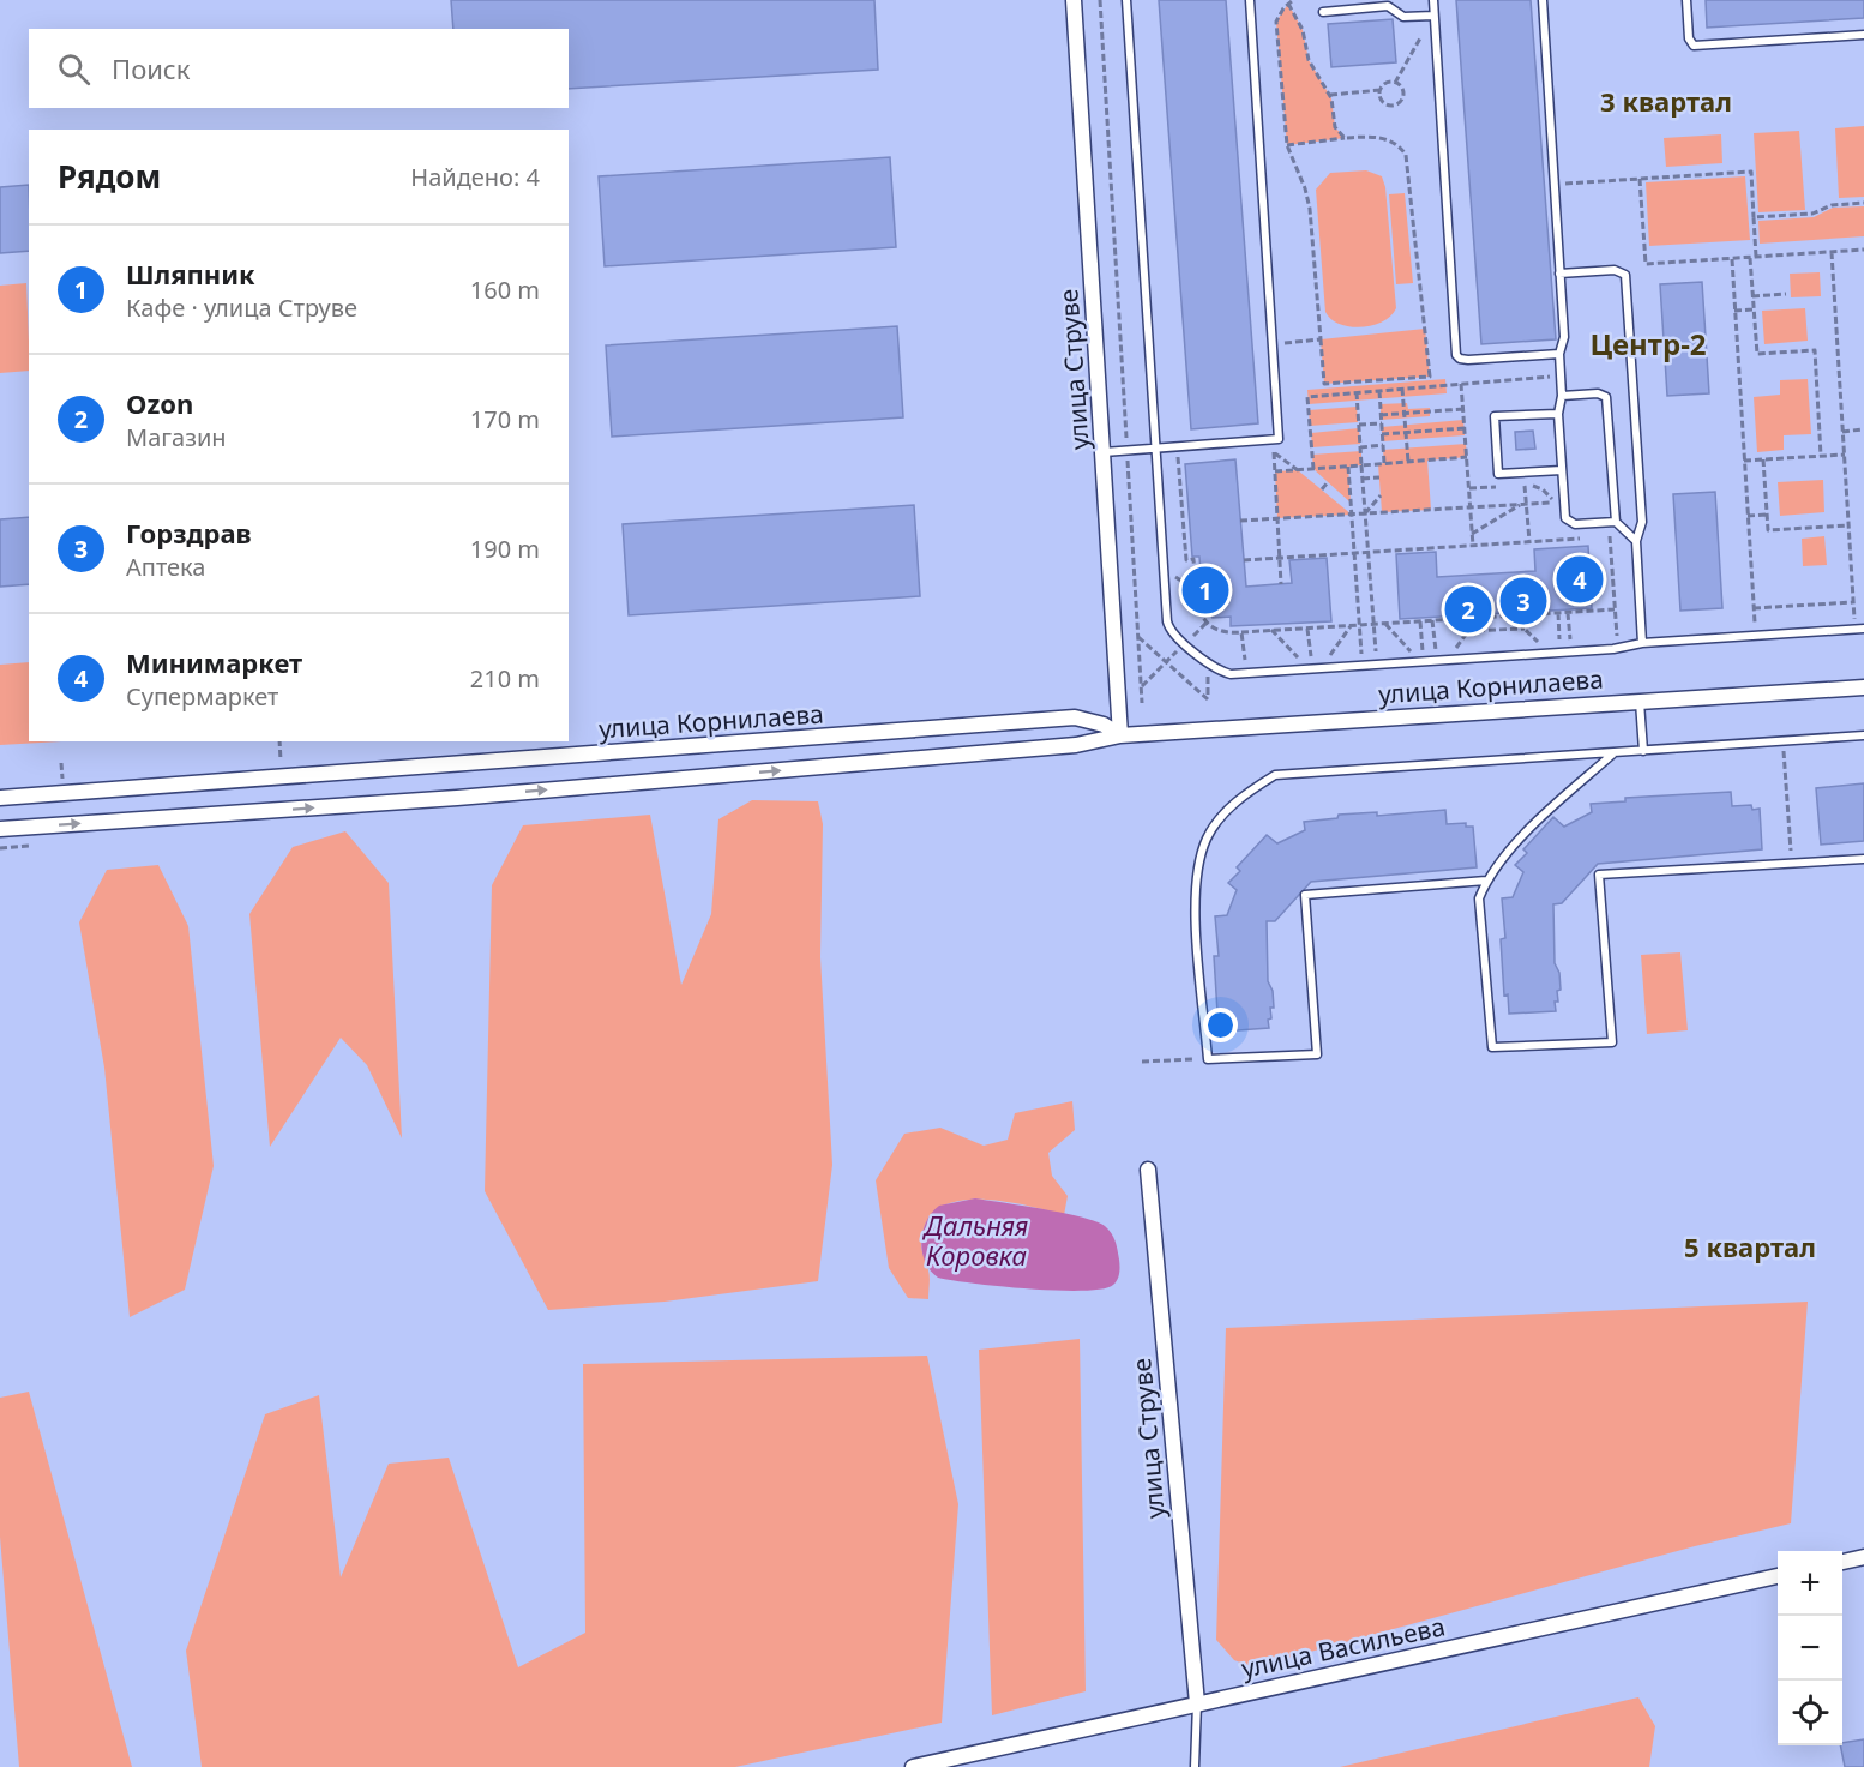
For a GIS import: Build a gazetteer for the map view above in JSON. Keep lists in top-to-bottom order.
{
  "streets": {
    "street": ["улица Струве", "улица Корнилаева", "улица Васильева"]
  },
  "crossings": [
    ["улица Струве", "улица Корнилаева"],
    ["улица Струве", "улица Васильева"]
  ],
  "districts": ["3 квартал", "Центр-2", "5 квартал"],
  "water": ["Дальняя Коровка"],
  "page": {
    "search": "Поиск",
    "heading": ["Рядом", "Найдено: 4"],
    "list": [
      {
        "mark": "1",
        "name": "Шляпник",
        "note": "Кафе · улица Струве",
        "value": "160 m"
      },
      {
        "mark": "2",
        "name": "Ozon",
        "note": "Магазин",
        "value": "170 m"
      },
      {
        "mark": "3",
        "name": "Горздрав",
        "note": "Аптека",
        "value": "190 m"
      },
      {
        "mark": "4",
        "name": "Минимаркет",
        "note": "Супермаркет",
        "value": "210 m"
      }
    ],
    "pins": [
      "4",
      "1",
      "3",
      "2"
    ],
    "map_buttons": ["+", "−"]
  }
}
